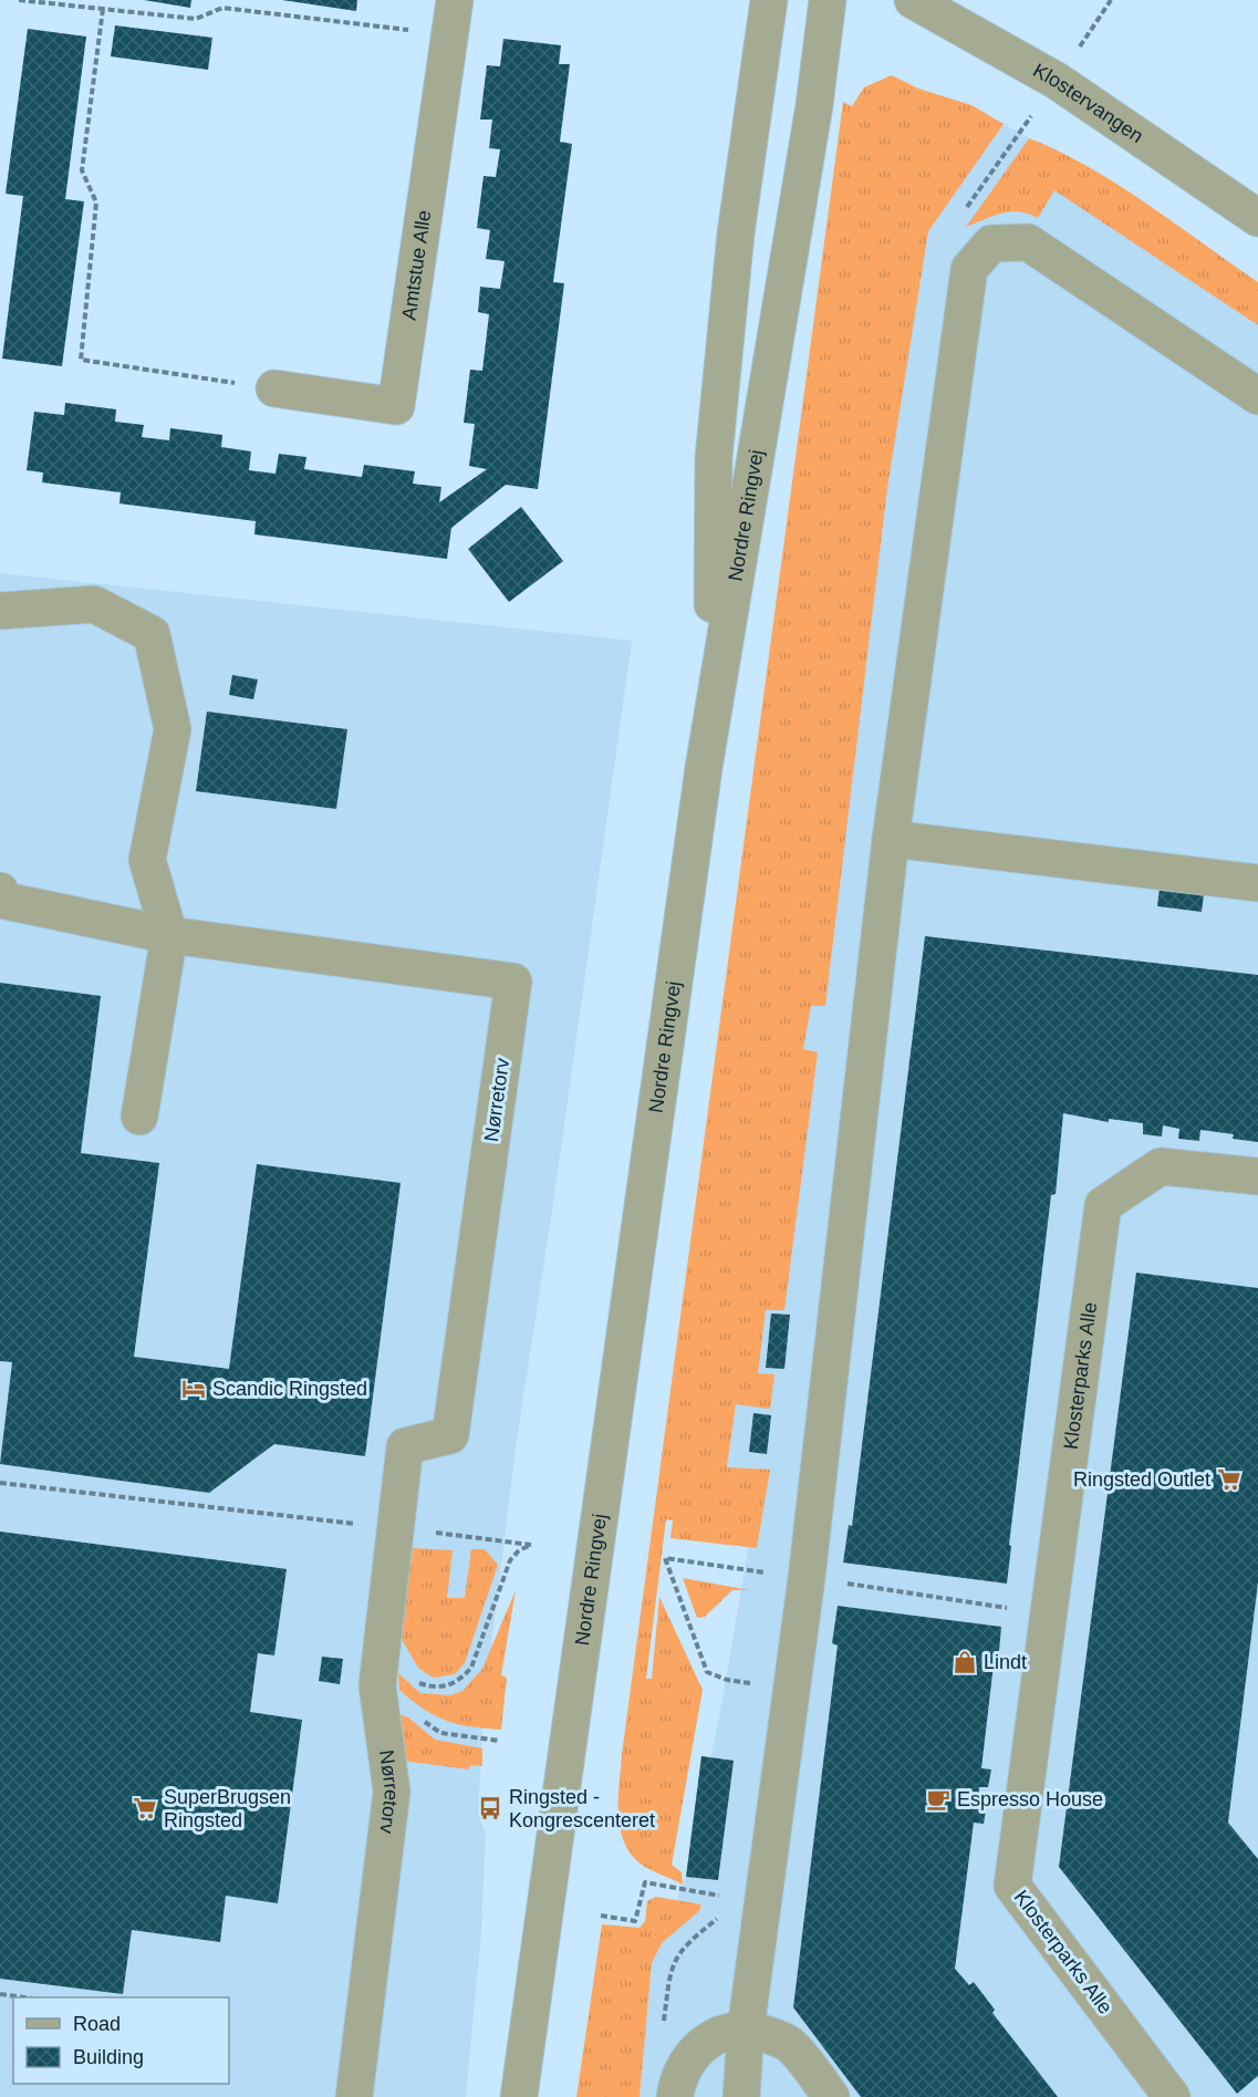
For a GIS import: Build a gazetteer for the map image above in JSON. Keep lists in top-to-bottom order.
{
  "streets": {
    "street": [
      "Klostervangen",
      "Amtstue Alle",
      "Nordre Ringvej",
      "Nørretorv",
      "Klosterparks Alle"
    ]
  },
  "places": {
    "hotel": ["Scandic Ringsted"],
    "supermarket": ["Ringsted Outlet", "SuperBrugsen Ringsted"],
    "shop": ["Lindt"],
    "cafe": ["Espresso House"],
    "bus stop": ["Ringsted - Kongrescenteret"]
  },
  "legend": ["Road", "Building"]
}
